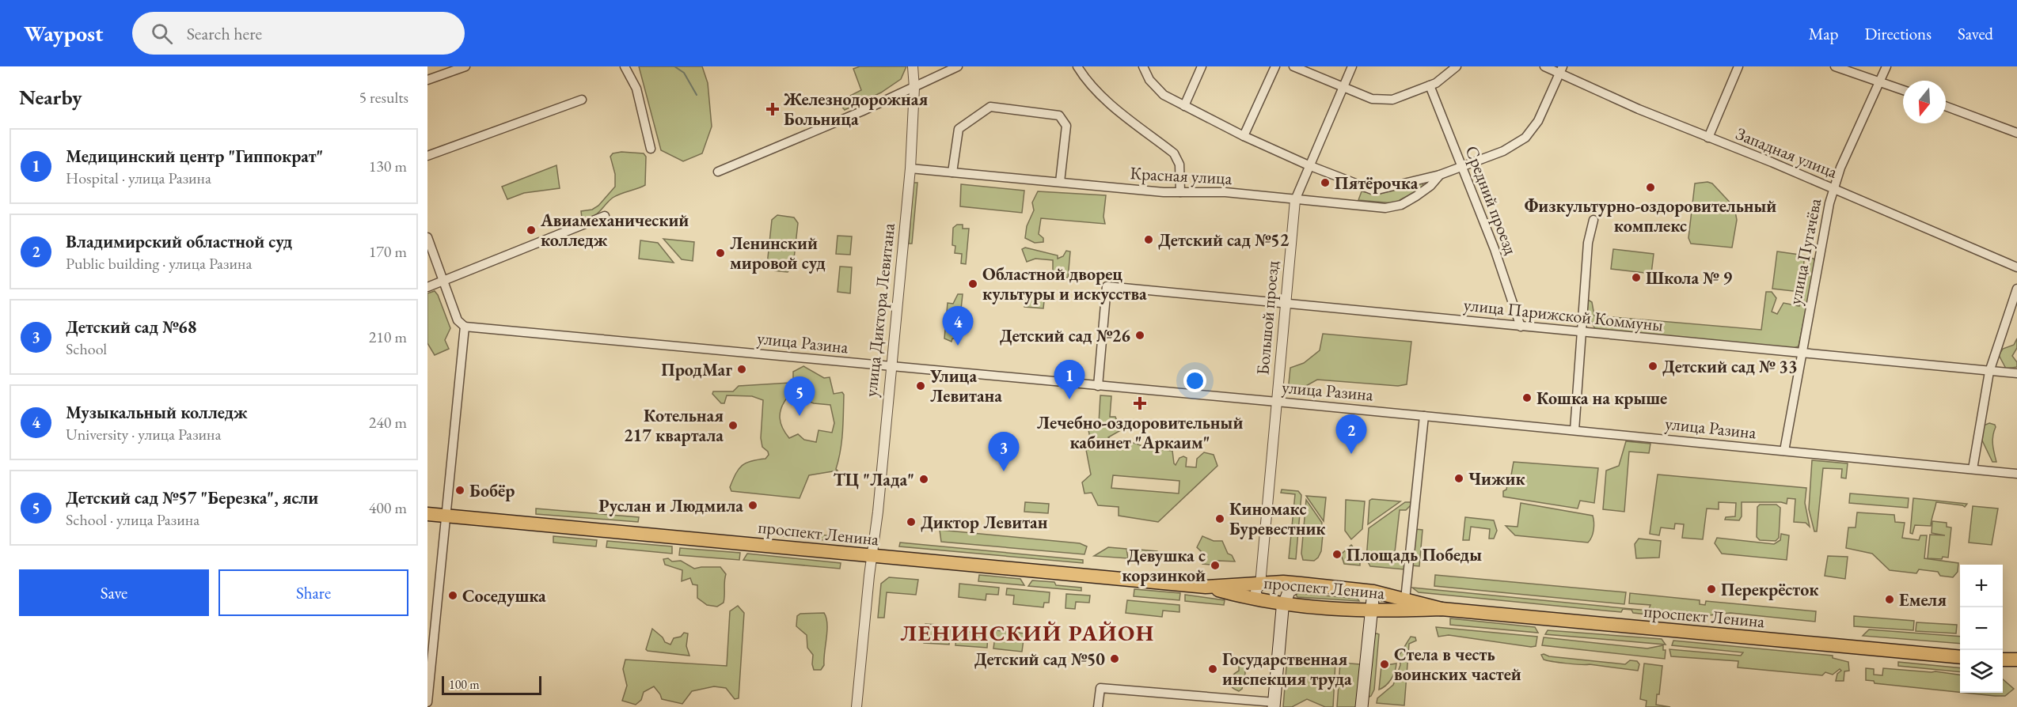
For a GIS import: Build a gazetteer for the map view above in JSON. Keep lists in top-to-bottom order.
{
  "streets": {
    "main road": ["проспект Ленина"],
    "street": [
      "Западная улица",
      "Красная улица",
      "Средний проезд",
      "улица Пугачёва",
      "улица Диктора Левитана",
      "улица Парижской Коммуны",
      "Большой проезд",
      "улица Разина"
    ]
  },
  "crossings": [
    ["Западная улица", "Красная улица"],
    ["Западная улица", "улица Пугачёва"],
    ["Красная улица", "Средний проезд"],
    ["Красная улица", "улица Диктора Левитана"],
    ["Красная улица", "Большой проезд"],
    ["Средний проезд", "улица Парижской Коммуны"],
    ["улица Пугачёва", "улица Парижской Коммуны"],
    ["улица Пугачёва", "улица Разина"],
    ["улица Диктора Левитана", "улица Разина"],
    ["улица Диктора Левитана", "проспект Ленина"],
    ["улица Парижской Коммуны", "Большой проезд"],
    ["улица Парижской Коммуны", "улица Разина"],
    ["Большой проезд", "улица Разина"],
    ["Большой проезд", "проспект Ленина"]
  ],
  "districts": ["ЛЕНИНСКИЙ РАЙОН"],
  "places": {
    "health": ["Железнодорожная Больница", "Лечебно-оздоровительный кабинет \"Аркаим\""],
    "other": [
      "Пятёрочка",
      "Физкультурно-оздоровительный комплекс",
      "Авиамеханический колледж",
      "Детский сад №52",
      "Ленинский мировой суд",
      "Школа № 9",
      "Областной дворец культуры и искусства",
      "Детский сад №26",
      "Детский сад № 33",
      "ПродМаг",
      "Улица Левитана",
      "Кошка на крыше",
      "Котельная 217 квартала",
      "Чижик",
      "ТЦ \"Лада\"",
      "Бобёр",
      "Руслан и Людмила",
      "Киномакс Буревестник",
      "Диктор Левитан",
      "Площадь Победы",
      "Девушка с корзинкой",
      "Перекрёсток",
      "Соседушка",
      "Емеля",
      "Детский сад №50",
      "Стела в честь воинских частей",
      "Государственная инспекция труда"
    ]
  },
  "scale_bar": "100 m",
  "north": "bottom",
  "page": {
    "header": "Waypost",
    "search": "Search here",
    "nav": ["Map", "Directions", "Saved"],
    "heading": ["Nearby", "5 results"],
    "list": [
      {
        "mark": "1",
        "name": "Медицинский центр \"Гиппократ\"",
        "note": "Hospital · улица Разина",
        "value": "130 m"
      },
      {
        "mark": "2",
        "name": "Владимирский областной суд",
        "note": "Public building · улица Разина",
        "value": "170 m"
      },
      {
        "mark": "3",
        "name": "Детский сад №68",
        "note": "School",
        "value": "210 m"
      },
      {
        "mark": "4",
        "name": "Музыкальный колледж",
        "note": "University · улица Разина",
        "value": "240 m"
      },
      {
        "mark": "5",
        "name": "Детский сад №57 \"Березка\", ясли",
        "note": "School · улица Разина",
        "value": "400 m"
      }
    ],
    "pins": [
      "4",
      "1",
      "5",
      "2",
      "3"
    ],
    "buttons": ["Save", "Share"],
    "map_buttons": ["+", "−"],
    "scale": "100 m"
  }
}
